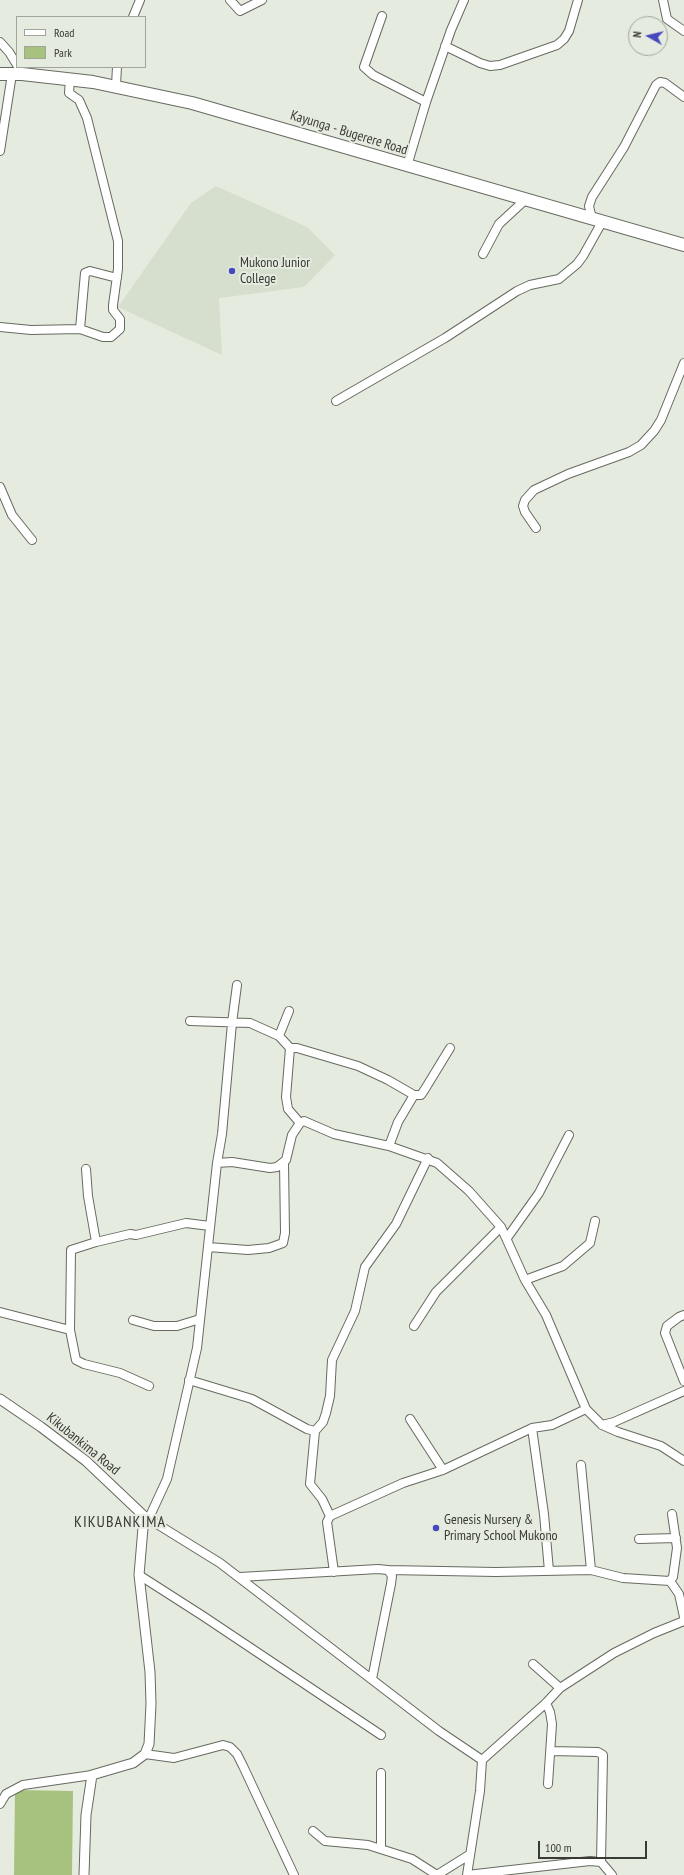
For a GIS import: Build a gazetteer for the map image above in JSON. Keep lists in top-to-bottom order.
{
  "streets": {
    "main road": ["Kayunga - Bugerere Road"],
    "street": ["Kikubankima Road"]
  },
  "districts": ["KIKUBANKIMA"],
  "places": ["Mukono Junior College", "Genesis Nursery & Primary School Mukono"],
  "legend": ["Road", "Park"],
  "scale_bar": "100 m",
  "north": "left"
}
